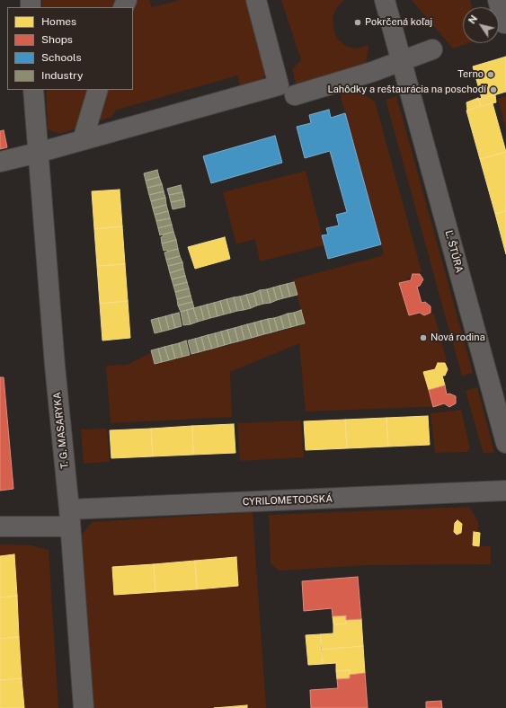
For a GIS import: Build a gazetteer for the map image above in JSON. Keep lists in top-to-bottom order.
{
  "streets": {
    "street": ["Ľ. ŠTÚRA", "T. G. MASARYKA", "CYRILOMETODSKÁ"]
  },
  "crossings": [
    ["T. G. MASARYKA", "CYRILOMETODSKÁ"]
  ],
  "places": [
    "Pokrčená koľaj",
    "Terno",
    "Lahôdky a reštaurácia na poschodí",
    "Nová rodina"
  ],
  "legend": [
    "Homes",
    "Shops",
    "Schools",
    "Industry"
  ],
  "north": "top left"
}
